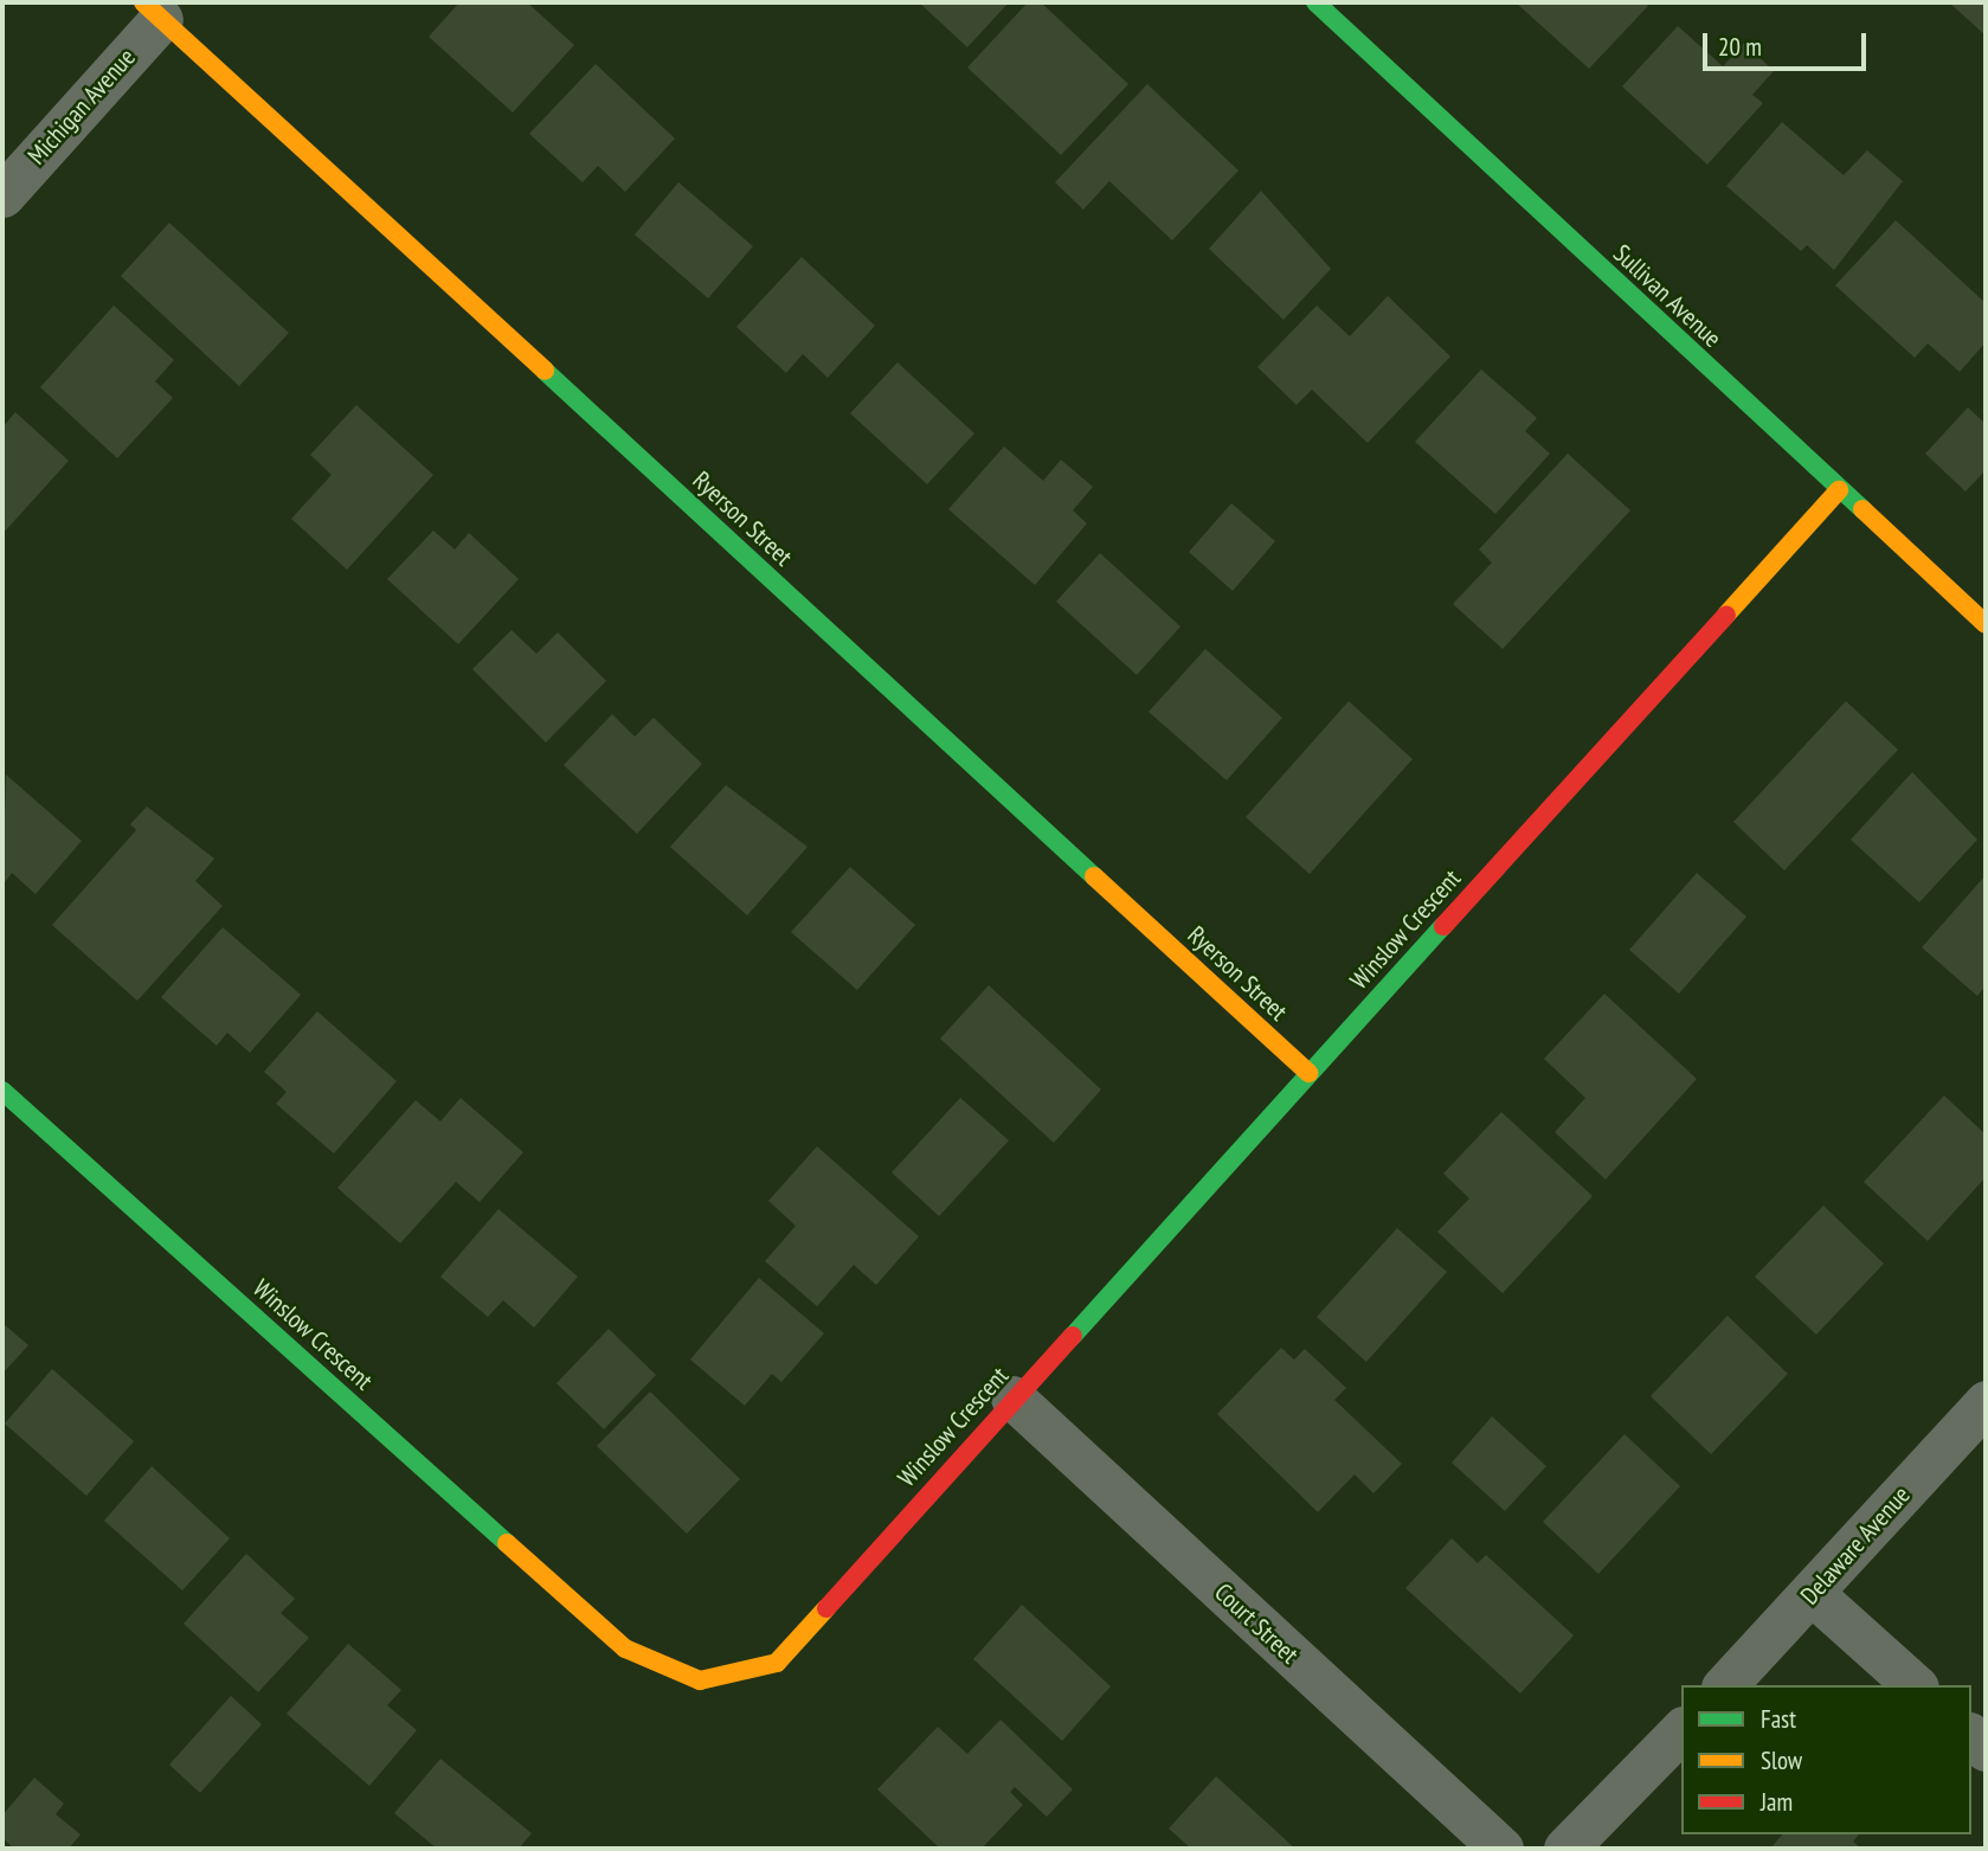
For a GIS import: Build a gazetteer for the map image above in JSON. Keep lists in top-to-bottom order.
{
  "streets": {
    "street": [
      "Michigan Avenue",
      "Sullivan Avenue",
      "Ryerson Street",
      "Winslow Crescent",
      "Delaware Avenue",
      "Court Street"
    ]
  },
  "crossings": [
    ["Michigan Avenue", "Ryerson Street"],
    ["Sullivan Avenue", "Winslow Crescent"],
    ["Ryerson Street", "Winslow Crescent"],
    ["Winslow Crescent", "Court Street"]
  ],
  "legend": ["Fast", "Slow", "Jam"],
  "scale_bar": "20 m"
}
